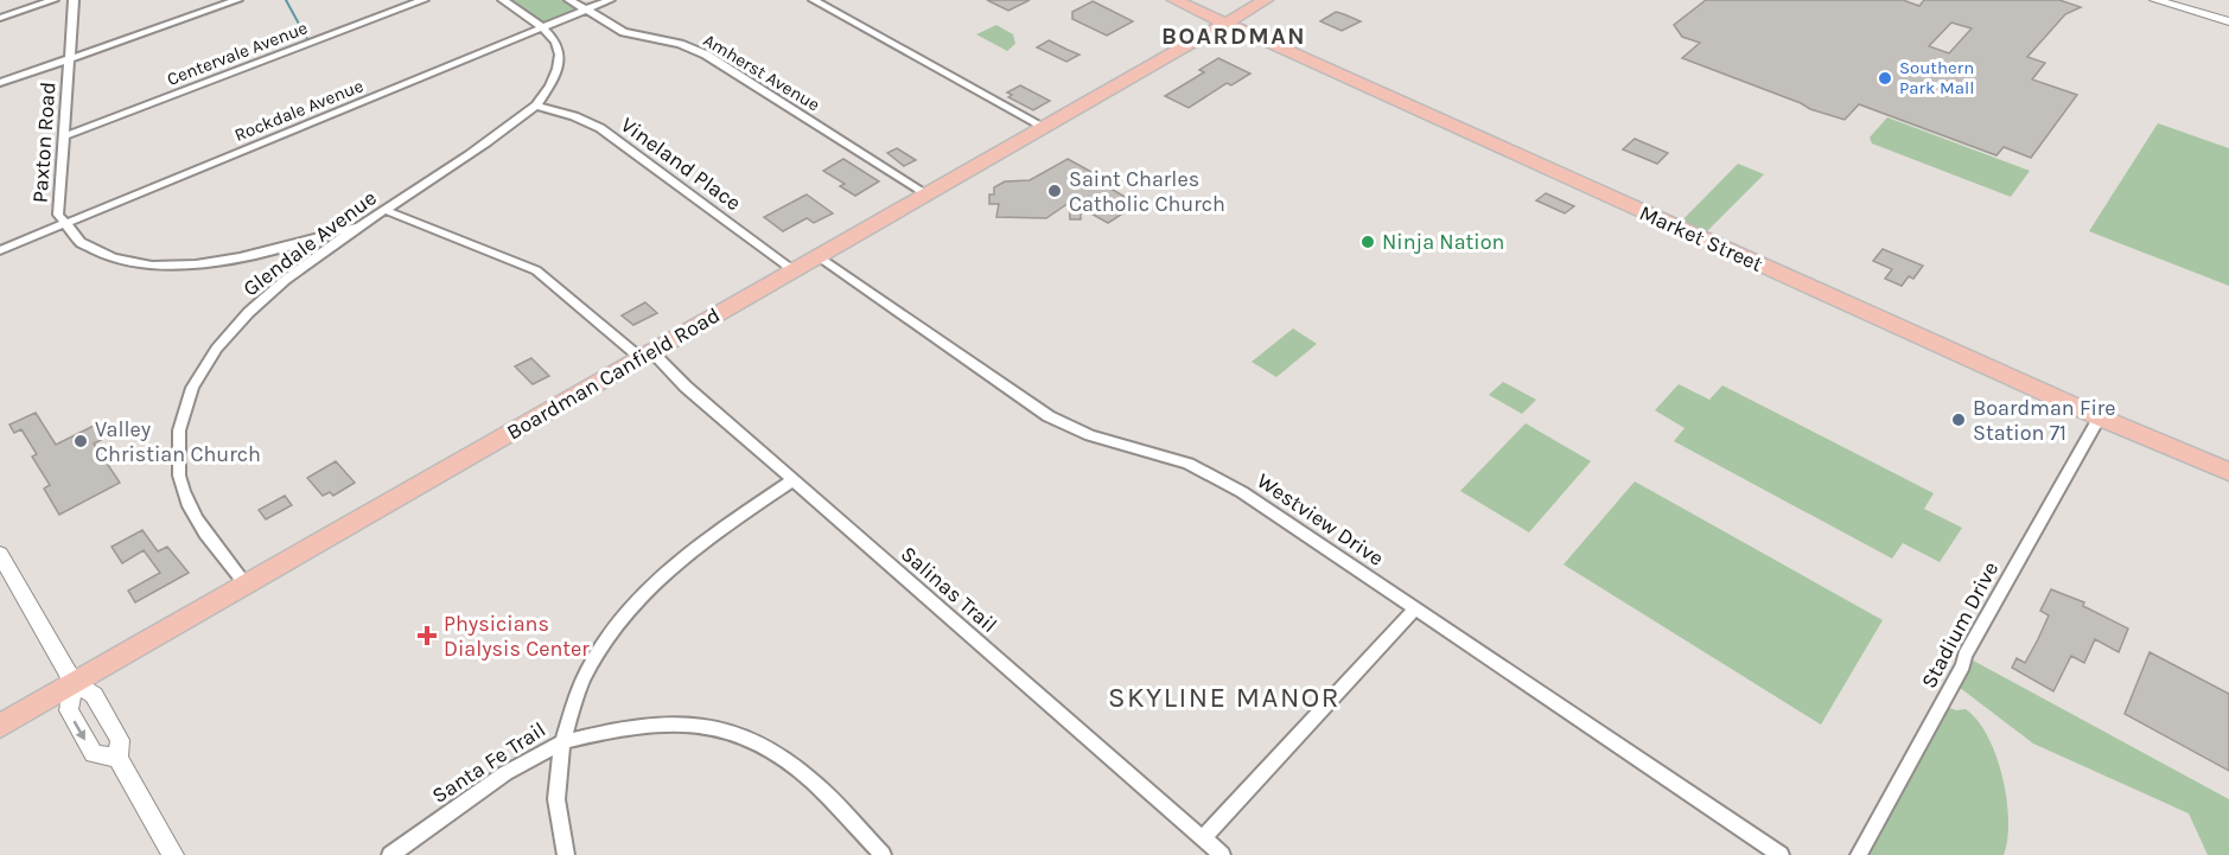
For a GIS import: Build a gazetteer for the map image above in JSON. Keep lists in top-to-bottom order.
{
  "streets": {
    "main road": ["Market Street", "Boardman Canfield Road"],
    "street": [
      "Centervale Avenue",
      "Amherst Avenue",
      "Rockdale Avenue",
      "Paxton Road",
      "Vineland Place",
      "Glendale Avenue",
      "Westview Drive",
      "Salinas Trail",
      "Stadium Drive",
      "Santa Fe Trail"
    ]
  },
  "crossings": [
    ["Centervale Avenue", "Paxton Road"],
    ["Amherst Avenue", "Rockdale Avenue"],
    ["Amherst Avenue", "Boardman Canfield Road"],
    ["Rockdale Avenue", "Paxton Road"],
    ["Rockdale Avenue", "Glendale Avenue"],
    ["Paxton Road", "Glendale Avenue"],
    ["Vineland Place", "Glendale Avenue"],
    ["Vineland Place", "Boardman Canfield Road"],
    ["Market Street", "Boardman Canfield Road"],
    ["Market Street", "Stadium Drive"],
    ["Glendale Avenue", "Boardman Canfield Road"],
    ["Glendale Avenue", "Salinas Trail"],
    ["Boardman Canfield Road", "Westview Drive"],
    ["Boardman Canfield Road", "Salinas Trail"],
    ["Salinas Trail", "Santa Fe Trail"]
  ],
  "districts": ["BOARDMAN", "SKYLINE MANOR"],
  "places": {
    "other": [
      "Southern Park Mall",
      "Saint Charles Catholic Church",
      "Ninja Nation",
      "Boardman Fire Station 71",
      "Valley Christian Church"
    ],
    "health": ["Physicians Dialysis Center"]
  }
}
